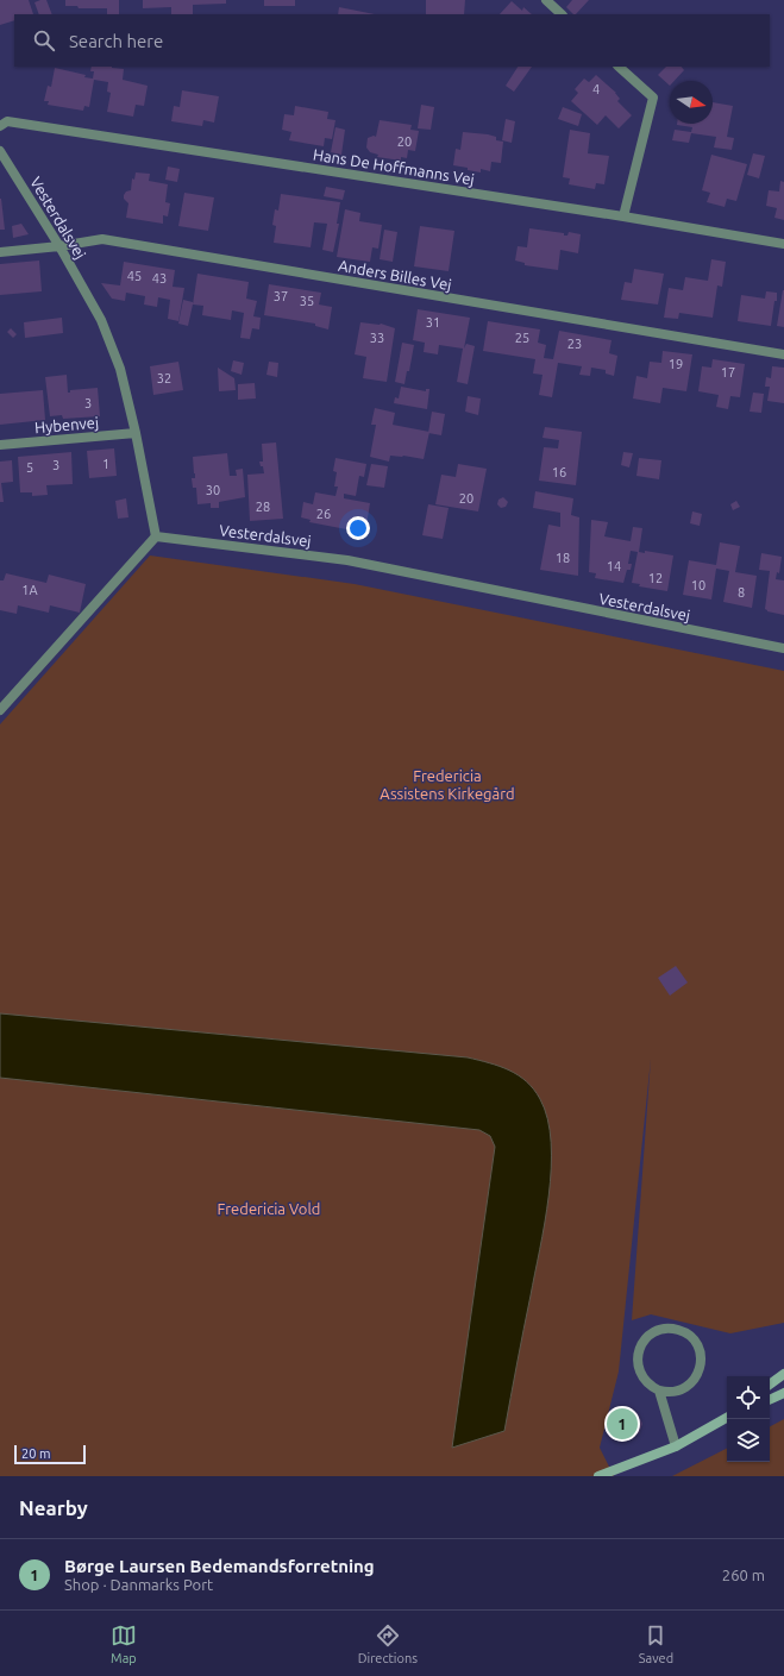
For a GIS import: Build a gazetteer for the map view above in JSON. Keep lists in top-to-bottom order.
{
  "streets": {
    "street": [
      "Hans De Hoffmanns Vej",
      "Vesterdalsvej",
      "Anders Billes Vej",
      "Hybenvej"
    ]
  },
  "crossings": [
    ["Vesterdalsvej", "Anders Billes Vej"],
    ["Vesterdalsvej", "Hybenvej"]
  ],
  "parks": ["Fredericia Assistens Kirkegård", "Fredericia Vold"],
  "house_numbers": [
    "4",
    "20",
    "45",
    "43",
    "37",
    "35",
    "31",
    "33",
    "25",
    "23",
    "19",
    "17",
    "32",
    "3",
    "1",
    "3",
    "5",
    "16",
    "30",
    "20",
    "28",
    "26",
    "18",
    "14",
    "12",
    "10",
    "1A",
    "8"
  ],
  "scale_bar": "20 m",
  "north": "right",
  "page": {
    "search": "Search here",
    "pins": "1",
    "scale": "20 m",
    "heading": "Nearby",
    "list": [
      {
        "mark": "1",
        "name": "Børge Laursen Bedemandsforretning",
        "note": "Shop · Danmarks Port",
        "value": "260 m"
      }
    ],
    "nav": ["Map", "Directions", "Saved"]
  }
}
